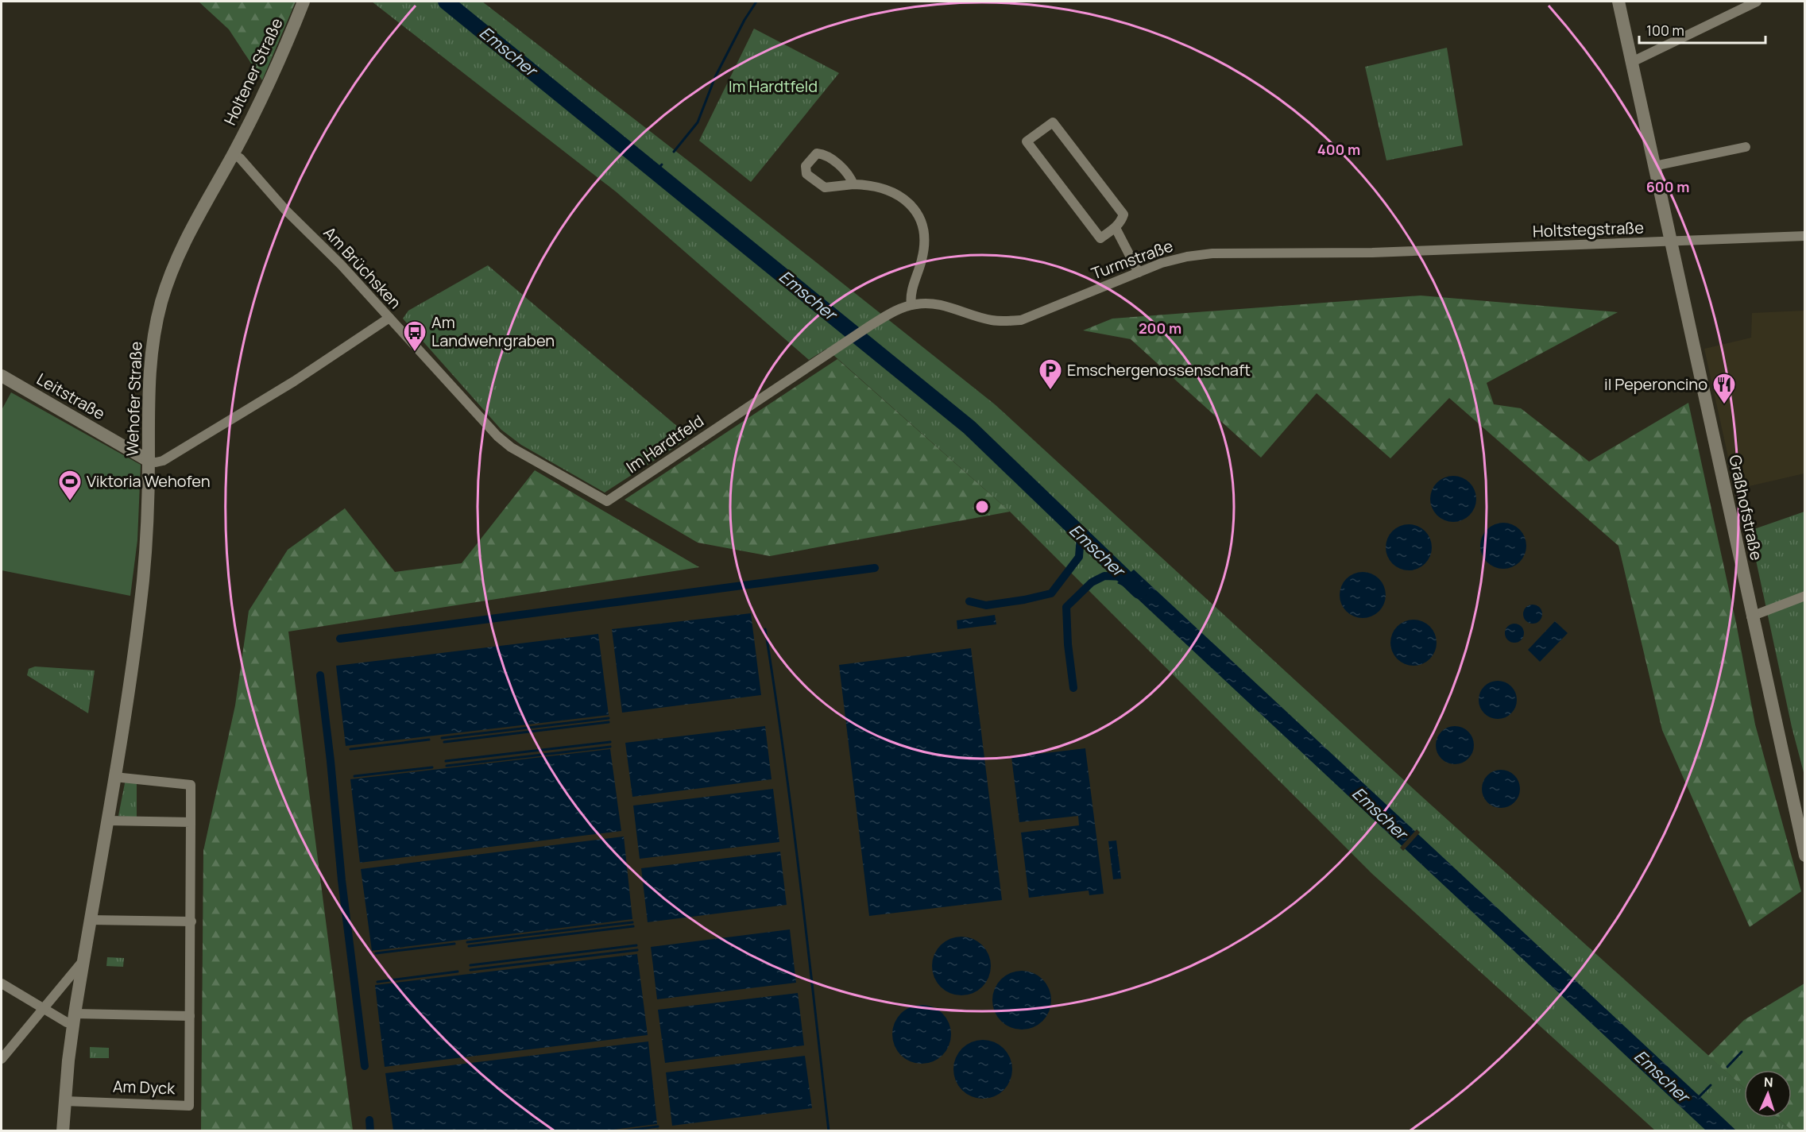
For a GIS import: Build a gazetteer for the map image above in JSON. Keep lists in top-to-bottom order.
{
  "streets": {
    "main road": [
      "Holtener Straße",
      "Leitstraße",
      "Wehofer Straße",
      "Graßhofstraße"
    ],
    "street": [
      "Holtstegstraße",
      "Turmstraße",
      "Am Brüchsken",
      "Im Hardtfeld",
      "Am Dyck"
    ]
  },
  "crossings": [
    ["Holtener Straße", "Am Brüchsken"],
    ["Holtener Straße", "Wehofer Straße"],
    ["Holtstegstraße", "Turmstraße"],
    ["Holtstegstraße", "Graßhofstraße"],
    ["Turmstraße", "Im Hardtfeld"],
    ["Am Brüchsken", "Wehofer Straße"],
    ["Am Brüchsken", "Im Hardtfeld"],
    ["Leitstraße", "Wehofer Straße"],
    ["Wehofer Straße", "Am Dyck"]
  ],
  "water": ["Emscher"],
  "parks": ["Im Hardtfeld"],
  "places": {
    "bus stop": ["Am Landwehrgraben"],
    "parking": ["Emschergenossenschaft"],
    "restaurant": ["il Peperoncino"],
    "sports": ["Viktoria Wehofen"]
  },
  "scale_bar": "100 m",
  "north": "top",
  "rings": ["400 m", "600 m", "200 m"]
}
